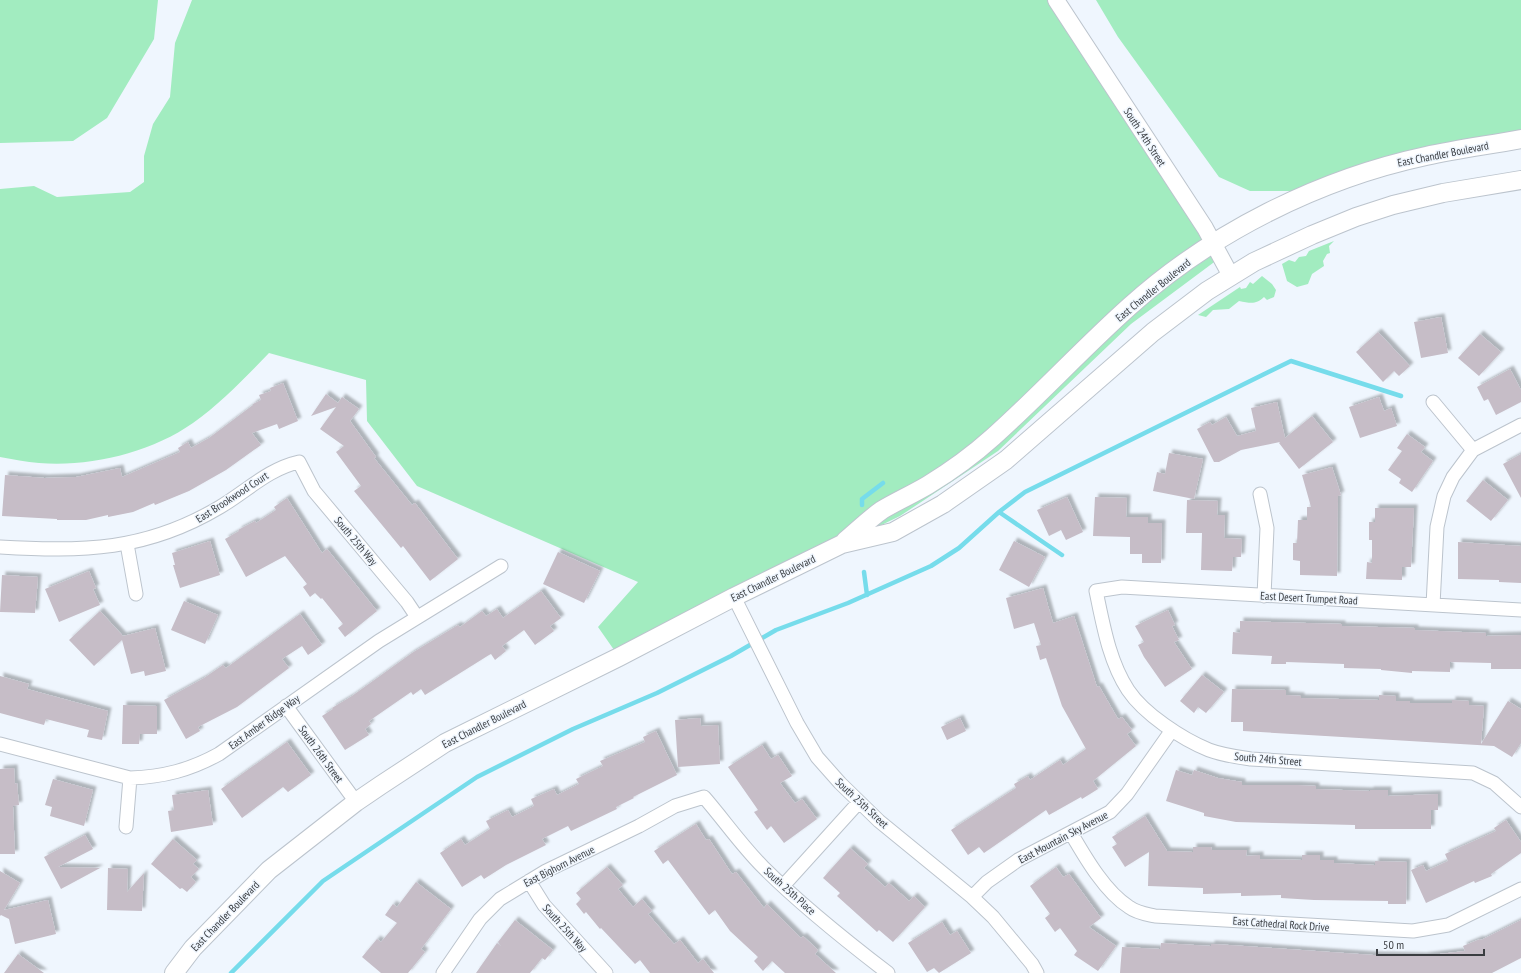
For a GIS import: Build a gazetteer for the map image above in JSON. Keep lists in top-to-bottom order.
{
  "streets": {
    "main road": ["East Chandler Boulevard"],
    "street": [
      "South 24th Street",
      "East Brookwood Court",
      "South 25th Way",
      "East Desert Trumpet Road",
      "East Amber Ridge Way",
      "South 26th Street",
      "South 25th Street",
      "East Mountain Sky Avenue",
      "East Bighorn Avenue",
      "South 25th Place",
      "East Cathedral Rock Drive"
    ]
  },
  "crossings": [
    ["South 24th Street", "East Chandler Boulevard"],
    ["South 24th Street", "East Desert Trumpet Road"],
    ["South 24th Street", "East Mountain Sky Avenue"],
    ["East Chandler Boulevard", "South 26th Street"],
    ["East Chandler Boulevard", "South 25th Street"],
    ["East Brookwood Court", "South 25th Way"],
    ["South 25th Way", "East Amber Ridge Way"],
    ["South 25th Way", "East Bighorn Avenue"],
    ["East Amber Ridge Way", "South 26th Street"],
    ["South 25th Street", "East Mountain Sky Avenue"],
    ["East Mountain Sky Avenue", "East Cathedral Rock Drive"],
    ["East Bighorn Avenue", "South 25th Place"]
  ],
  "scale_bar": "50 m"
}
